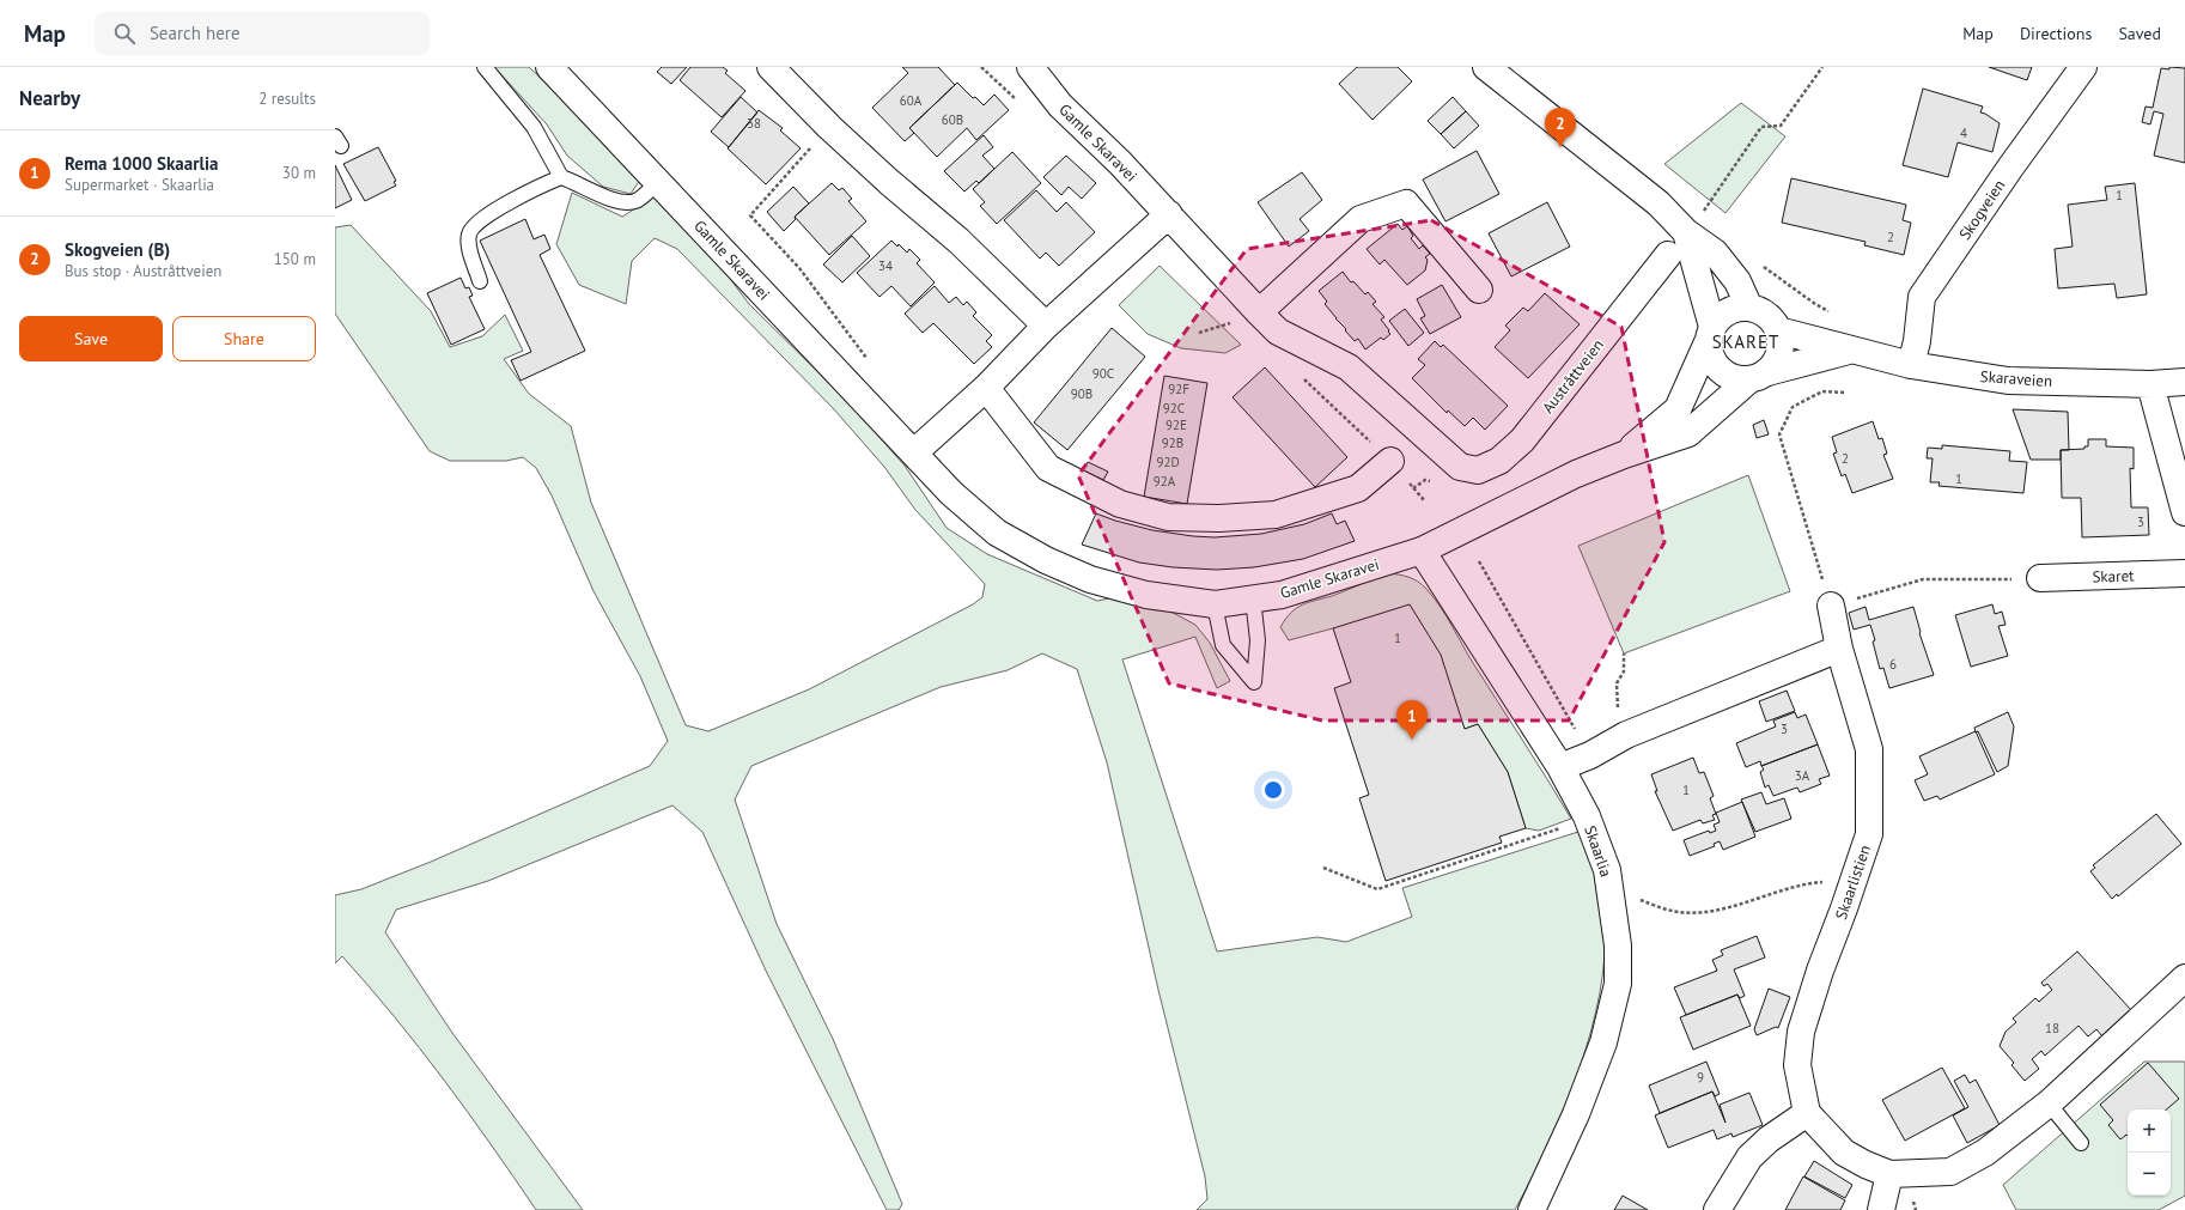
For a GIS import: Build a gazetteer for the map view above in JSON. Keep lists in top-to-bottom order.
{
  "streets": {
    "street": [
      "Gamle Skaravei",
      "Skogveien",
      "Austråttveien",
      "Skaraveien",
      "Skaret",
      "Skaarlia",
      "Skaarlistien"
    ]
  },
  "crossings": [
    ["Gamle Skaravei", "Austråttveien"],
    ["Gamle Skaravei", "Skaraveien"],
    ["Gamle Skaravei", "Skaarlia"],
    ["Skogveien", "Skaraveien"]
  ],
  "districts": ["SKARET"],
  "house_numbers": [
    "60A",
    "60B",
    "38",
    "4",
    "1",
    "2",
    "34",
    "90C",
    "92F",
    "90B",
    "92C",
    "92E",
    "92B",
    "2",
    "92D",
    "1",
    "92A",
    "3",
    "1",
    "6",
    "3",
    "3A",
    "1",
    "18",
    "9"
  ],
  "page": {
    "header": "Map",
    "search": "Search here",
    "nav": ["Map", "Directions", "Saved"],
    "heading": ["Nearby", "2 results"],
    "pins": ["2", "1"],
    "list": [
      {
        "mark": "1",
        "name": "Rema 1000 Skaarlia",
        "note": "Supermarket · Skaarlia",
        "value": "30 m"
      },
      {
        "mark": "2",
        "name": "Skogveien (B)",
        "note": "Bus stop · Austråttveien",
        "value": "150 m"
      }
    ],
    "buttons": ["Save", "Share"],
    "map_buttons": ["+", "−"]
  }
}
